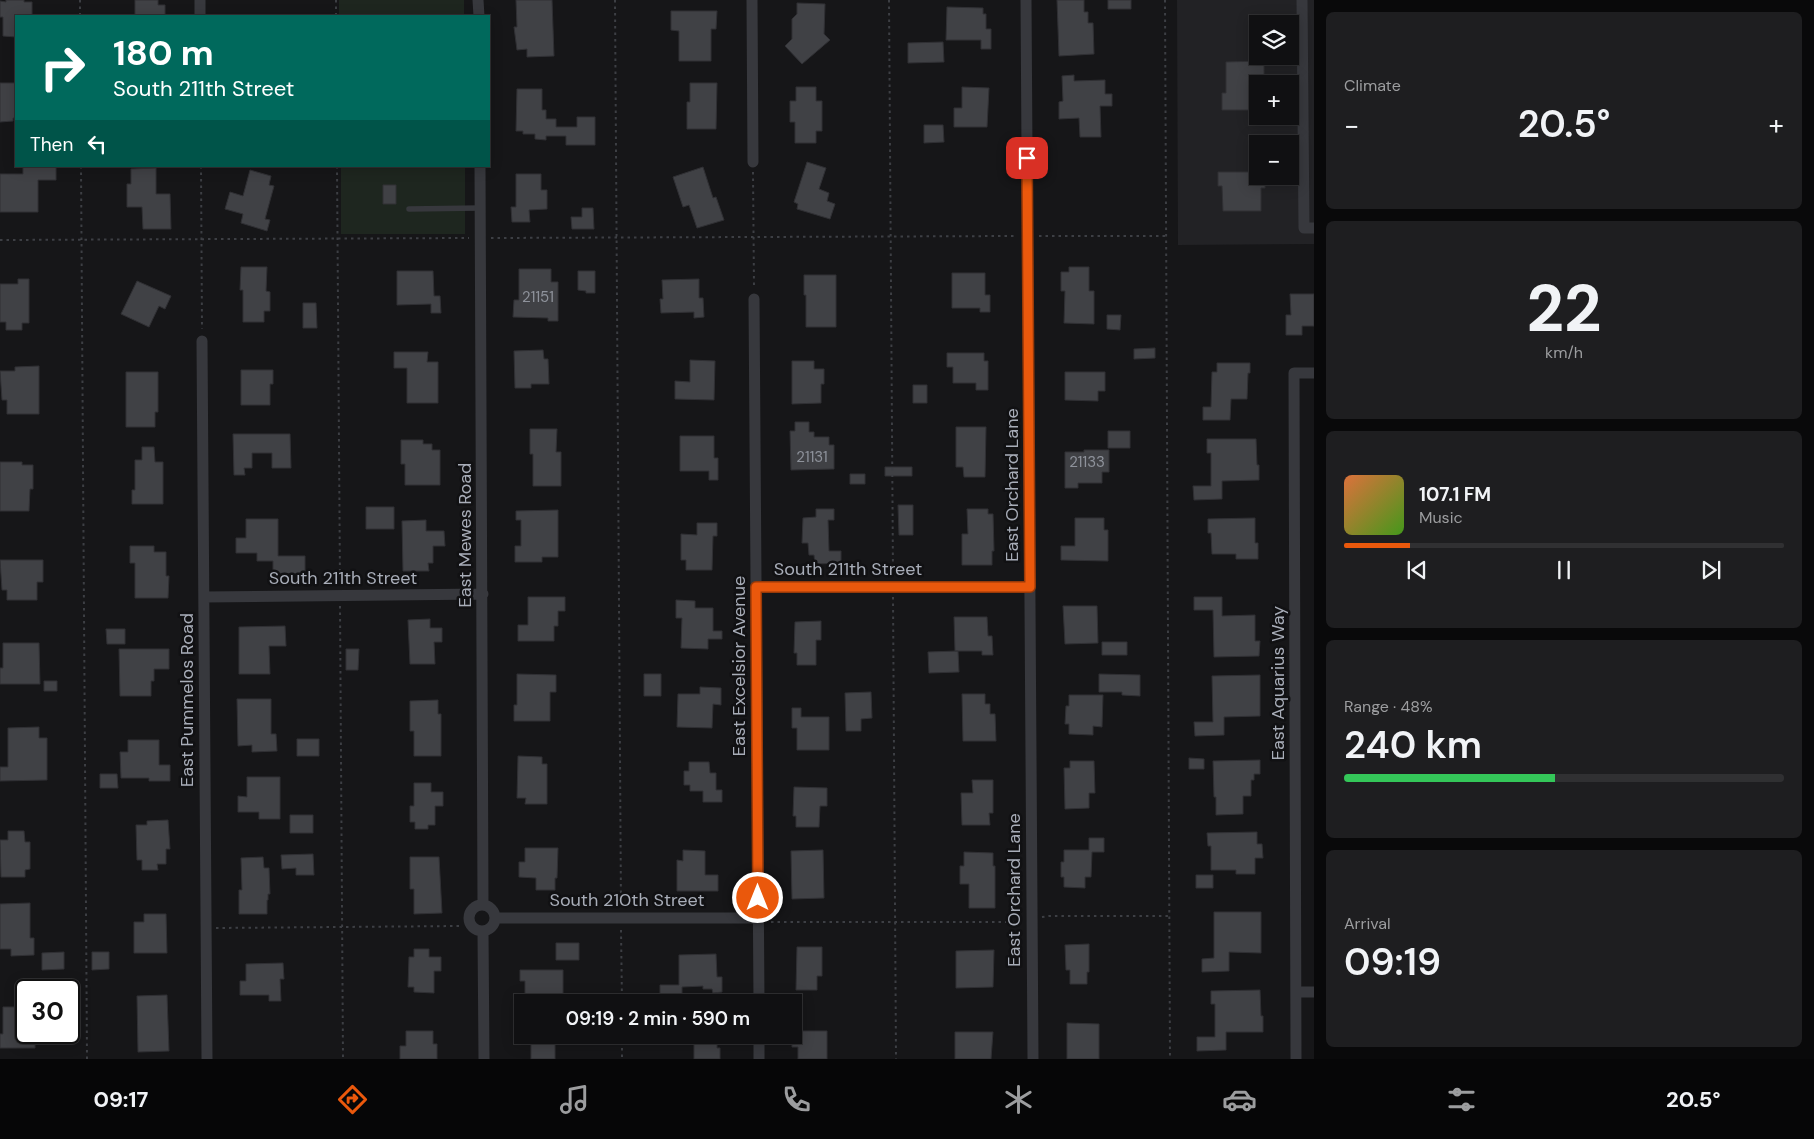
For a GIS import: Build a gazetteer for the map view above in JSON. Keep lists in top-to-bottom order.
{
  "streets": {
    "street": [
      "East Orchard Lane",
      "East Mewes Road",
      "South 211th Street",
      "East Excelsior Avenue",
      "East Aquarius Way",
      "East Pummelos Road",
      "South 210th Street"
    ]
  },
  "crossings": [
    ["East Orchard Lane", "South 211th Street"],
    ["East Mewes Road", "South 211th Street"],
    ["East Mewes Road", "South 210th Street"],
    ["South 211th Street", "East Excelsior Avenue"],
    ["South 211th Street", "East Pummelos Road"],
    ["East Excelsior Avenue", "South 210th Street"]
  ],
  "house_numbers": ["21151", "21131", "21133"],
  "page": {
    "tile": [
      "Climate",
      ["22", "km/h"],
      ["Range · 48%", "240 km"],
      ["Arrival", "09:19"]
    ],
    "map_buttons": ["+", "−"],
    "turn": ["180 m", "South 211th Street"],
    "heat": ["−", "20.5°", "+"],
    "then": "Then",
    "song": ["107.1 FM", "Music"],
    "limit": "30",
    "trip": "09:19 · 2 min · 590 m",
    "tabs": ["09:17", "20.5°"]
  }
}
